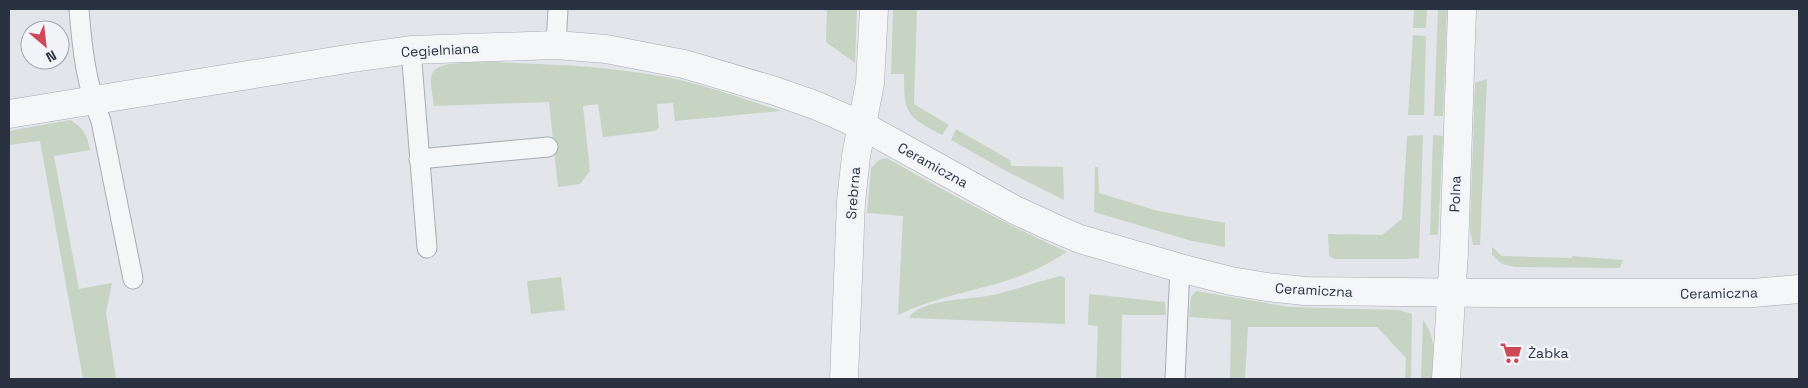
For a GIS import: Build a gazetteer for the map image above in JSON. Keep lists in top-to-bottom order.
{
  "streets": {
    "street": [
      "Cegielniana",
      "Ceramiczna",
      "Srebrna",
      "Polna"
    ]
  },
  "crossings": [
    ["Cegielniana", "Ceramiczna"],
    ["Cegielniana", "Srebrna"],
    ["Ceramiczna", "Srebrna"],
    ["Ceramiczna", "Polna"]
  ],
  "places": {
    "supermarket": ["Żabka"]
  },
  "north": "bottom right"
}
